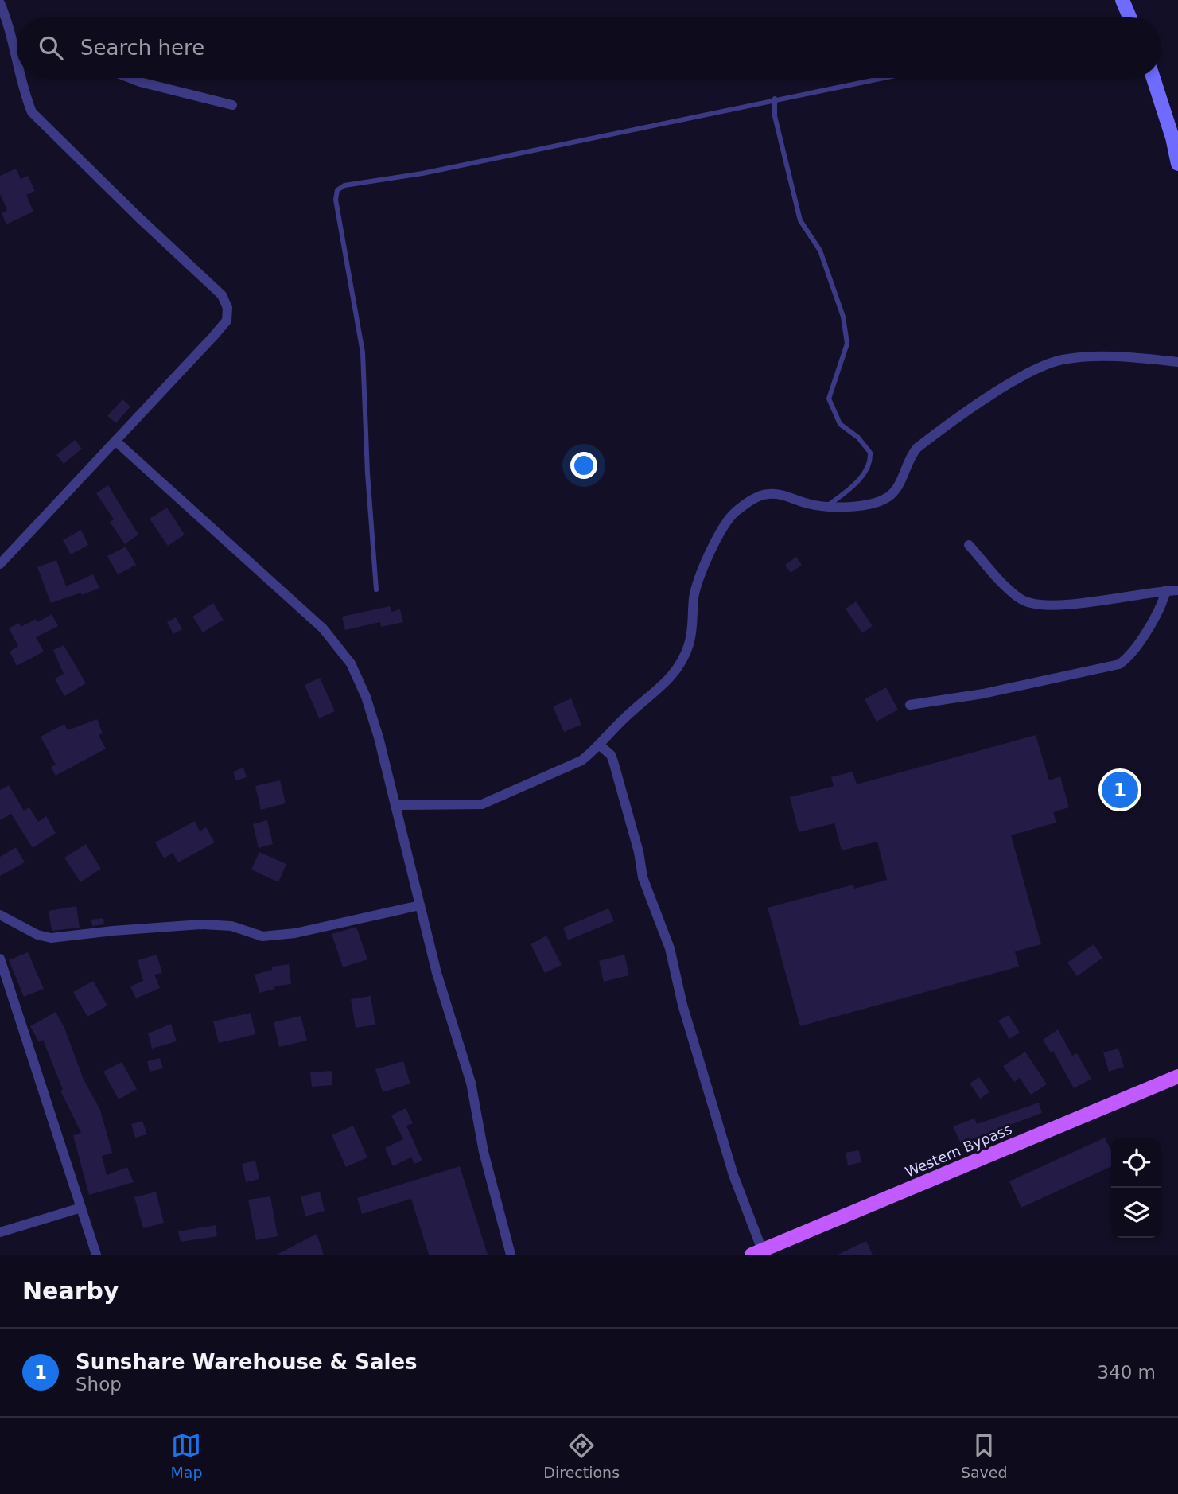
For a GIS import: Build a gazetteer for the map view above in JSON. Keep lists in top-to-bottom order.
{
  "streets": {
    "main road": ["Western Bypass"]
  },
  "page": {
    "search": "Search here",
    "pins": "1",
    "heading": "Nearby",
    "list": [
      {
        "mark": "1",
        "name": "Sunshare Warehouse & Sales",
        "note": "Shop",
        "value": "340 m"
      }
    ],
    "nav": ["Map", "Directions", "Saved"]
  }
}
